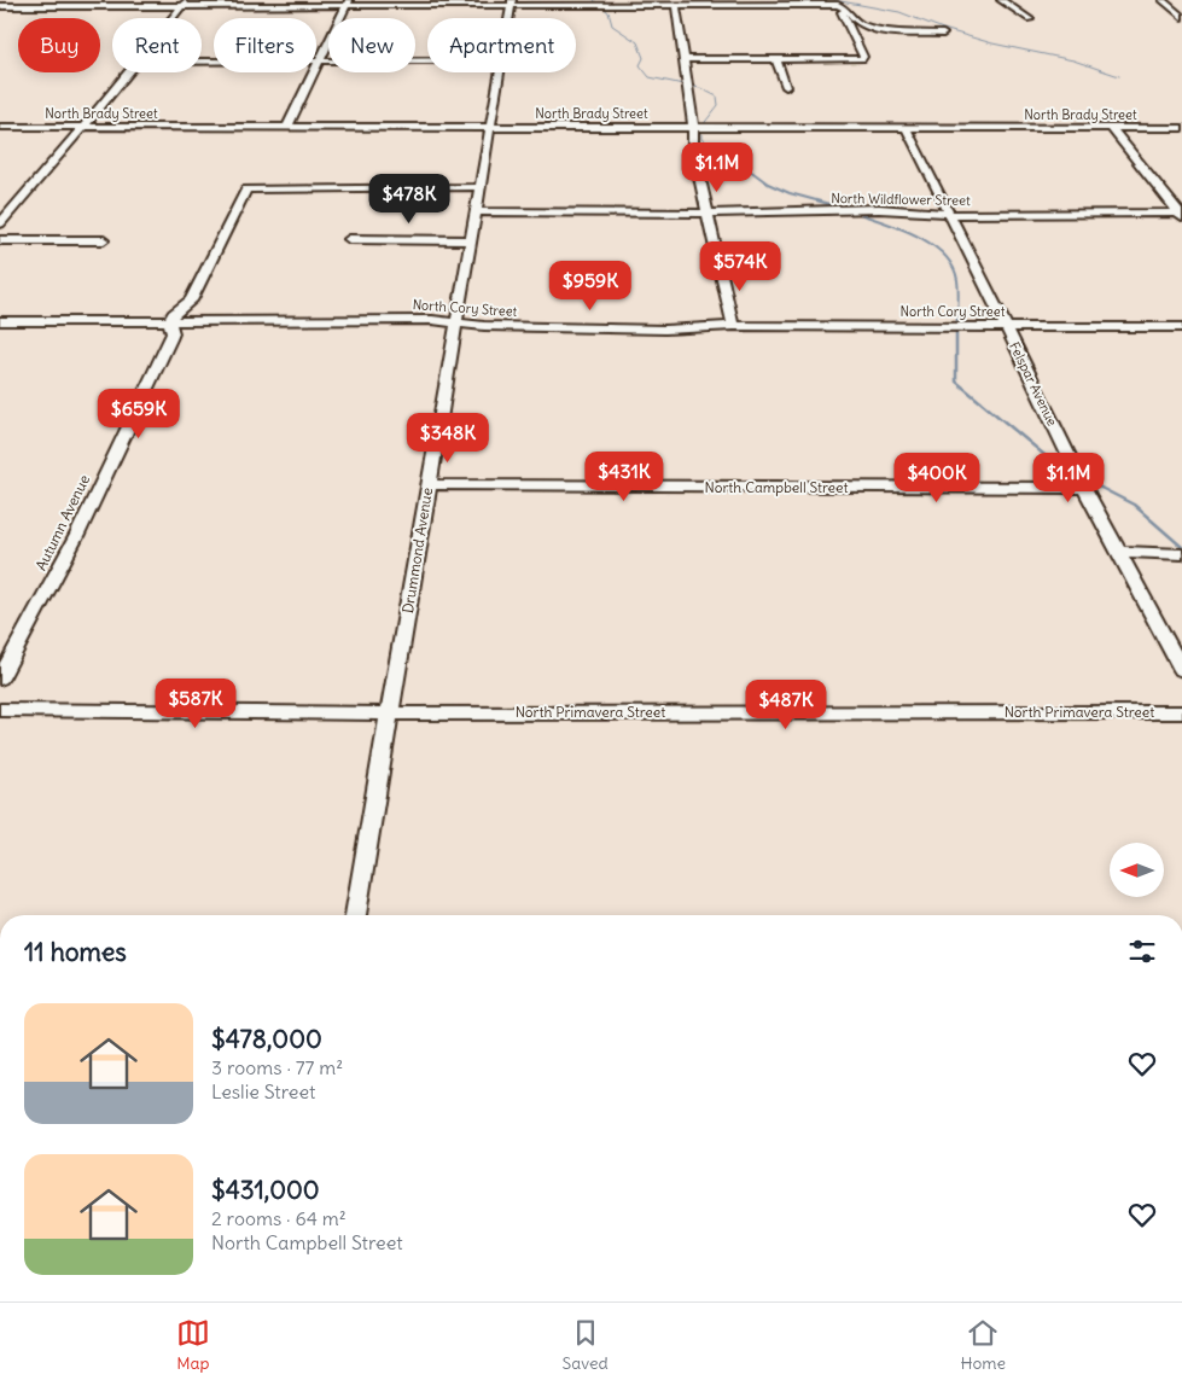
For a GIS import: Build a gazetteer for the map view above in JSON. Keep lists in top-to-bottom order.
{
  "streets": {
    "street": [
      "North Brady Street",
      "North Wildflower Street",
      "North Cory Street",
      "Felspar Avenue",
      "North Campbell Street",
      "Autumn Avenue",
      "Drummond Avenue",
      "North Primavera Street"
    ]
  },
  "crossings": [
    ["North Brady Street", "Felspar Avenue"],
    ["North Brady Street", "Drummond Avenue"],
    ["North Wildflower Street", "Felspar Avenue"],
    ["North Wildflower Street", "Drummond Avenue"],
    ["North Cory Street", "Felspar Avenue"],
    ["North Cory Street", "Autumn Avenue"],
    ["North Cory Street", "Drummond Avenue"],
    ["Felspar Avenue", "North Campbell Street"],
    ["North Campbell Street", "Drummond Avenue"],
    ["Drummond Avenue", "North Primavera Street"]
  ],
  "north": "left",
  "page": {
    "chip": [
      "Buy",
      "Rent",
      "Filters",
      "New",
      "Apartment"
    ],
    "price": [
      "$1.1M",
      "$478K",
      "$574K",
      "$959K",
      "$659K",
      "$348K",
      "$431K",
      "$400K",
      "$1.1M",
      "$587K",
      "$487K"
    ],
    "heading": "11 homes",
    "list": [
      {
        "name": "$478,000",
        "note": "3 rooms · 77 m² · Leslie Street"
      },
      {
        "name": "$431,000",
        "note": "2 rooms · 64 m² · North Campbell Street"
      }
    ],
    "tabs": ["Map", "Saved", "Home"]
  }
}
